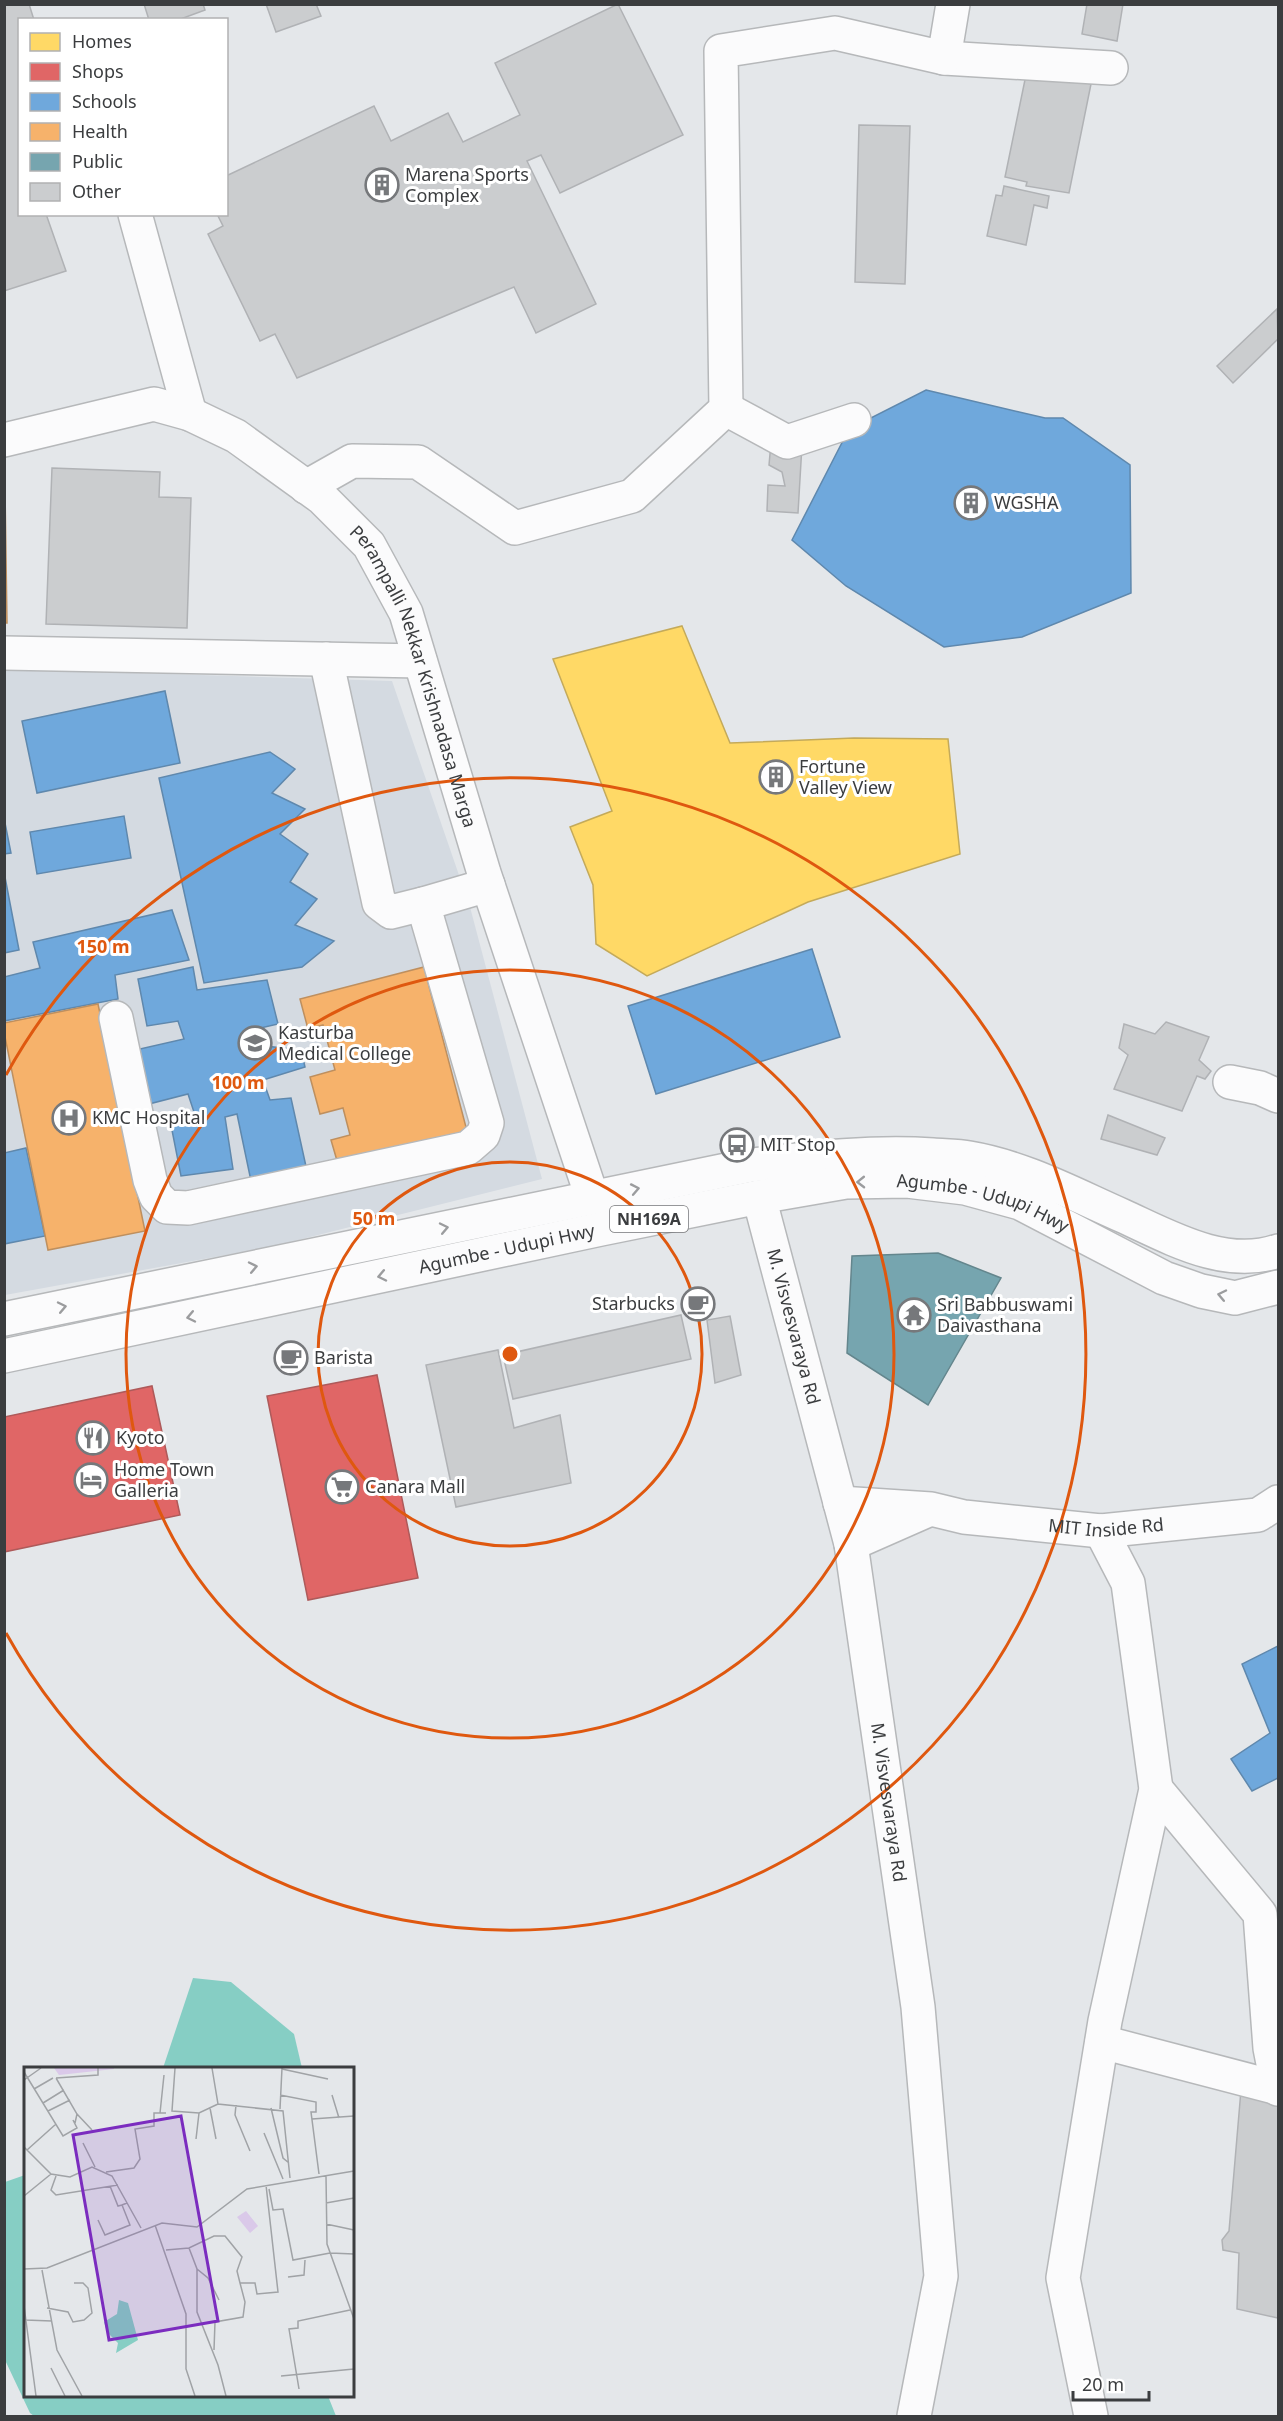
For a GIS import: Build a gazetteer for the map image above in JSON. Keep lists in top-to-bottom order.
{
  "streets": {
    "main road": [
      "Perampalli Nekkar Krishnadasa Marga",
      "Agumbe - Udupi Hwy",
      "NH169A",
      "M. Visvesvaraya Rd",
      "MIT Inside Rd"
    ]
  },
  "crossings": [
    ["Perampalli Nekkar Krishnadasa Marga", "Agumbe - Udupi Hwy"],
    ["Agumbe - Udupi Hwy", "M. Visvesvaraya Rd"],
    ["M. Visvesvaraya Rd", "MIT Inside Rd"]
  ],
  "places": {
    "building": ["Marena Sports Complex", "WGSHA", "Fortune Valley View"],
    "school or university": ["Kasturba Medical College"],
    "hospital": ["KMC Hospital"],
    "bus stop": ["MIT Stop"],
    "cafe": ["Starbucks", "Barista"],
    "temple": ["Sri Babbuswami Daivasthana"],
    "restaurant": ["Kyoto"],
    "hotel": ["Home Town Galleria"],
    "supermarket": ["Canara Mall"]
  },
  "legend": [
    "Homes",
    "Shops",
    "Schools",
    "Health",
    "Public",
    "Other"
  ],
  "scale_bar": "20 m",
  "rings": ["150 m", "100 m", "50 m"]
}
